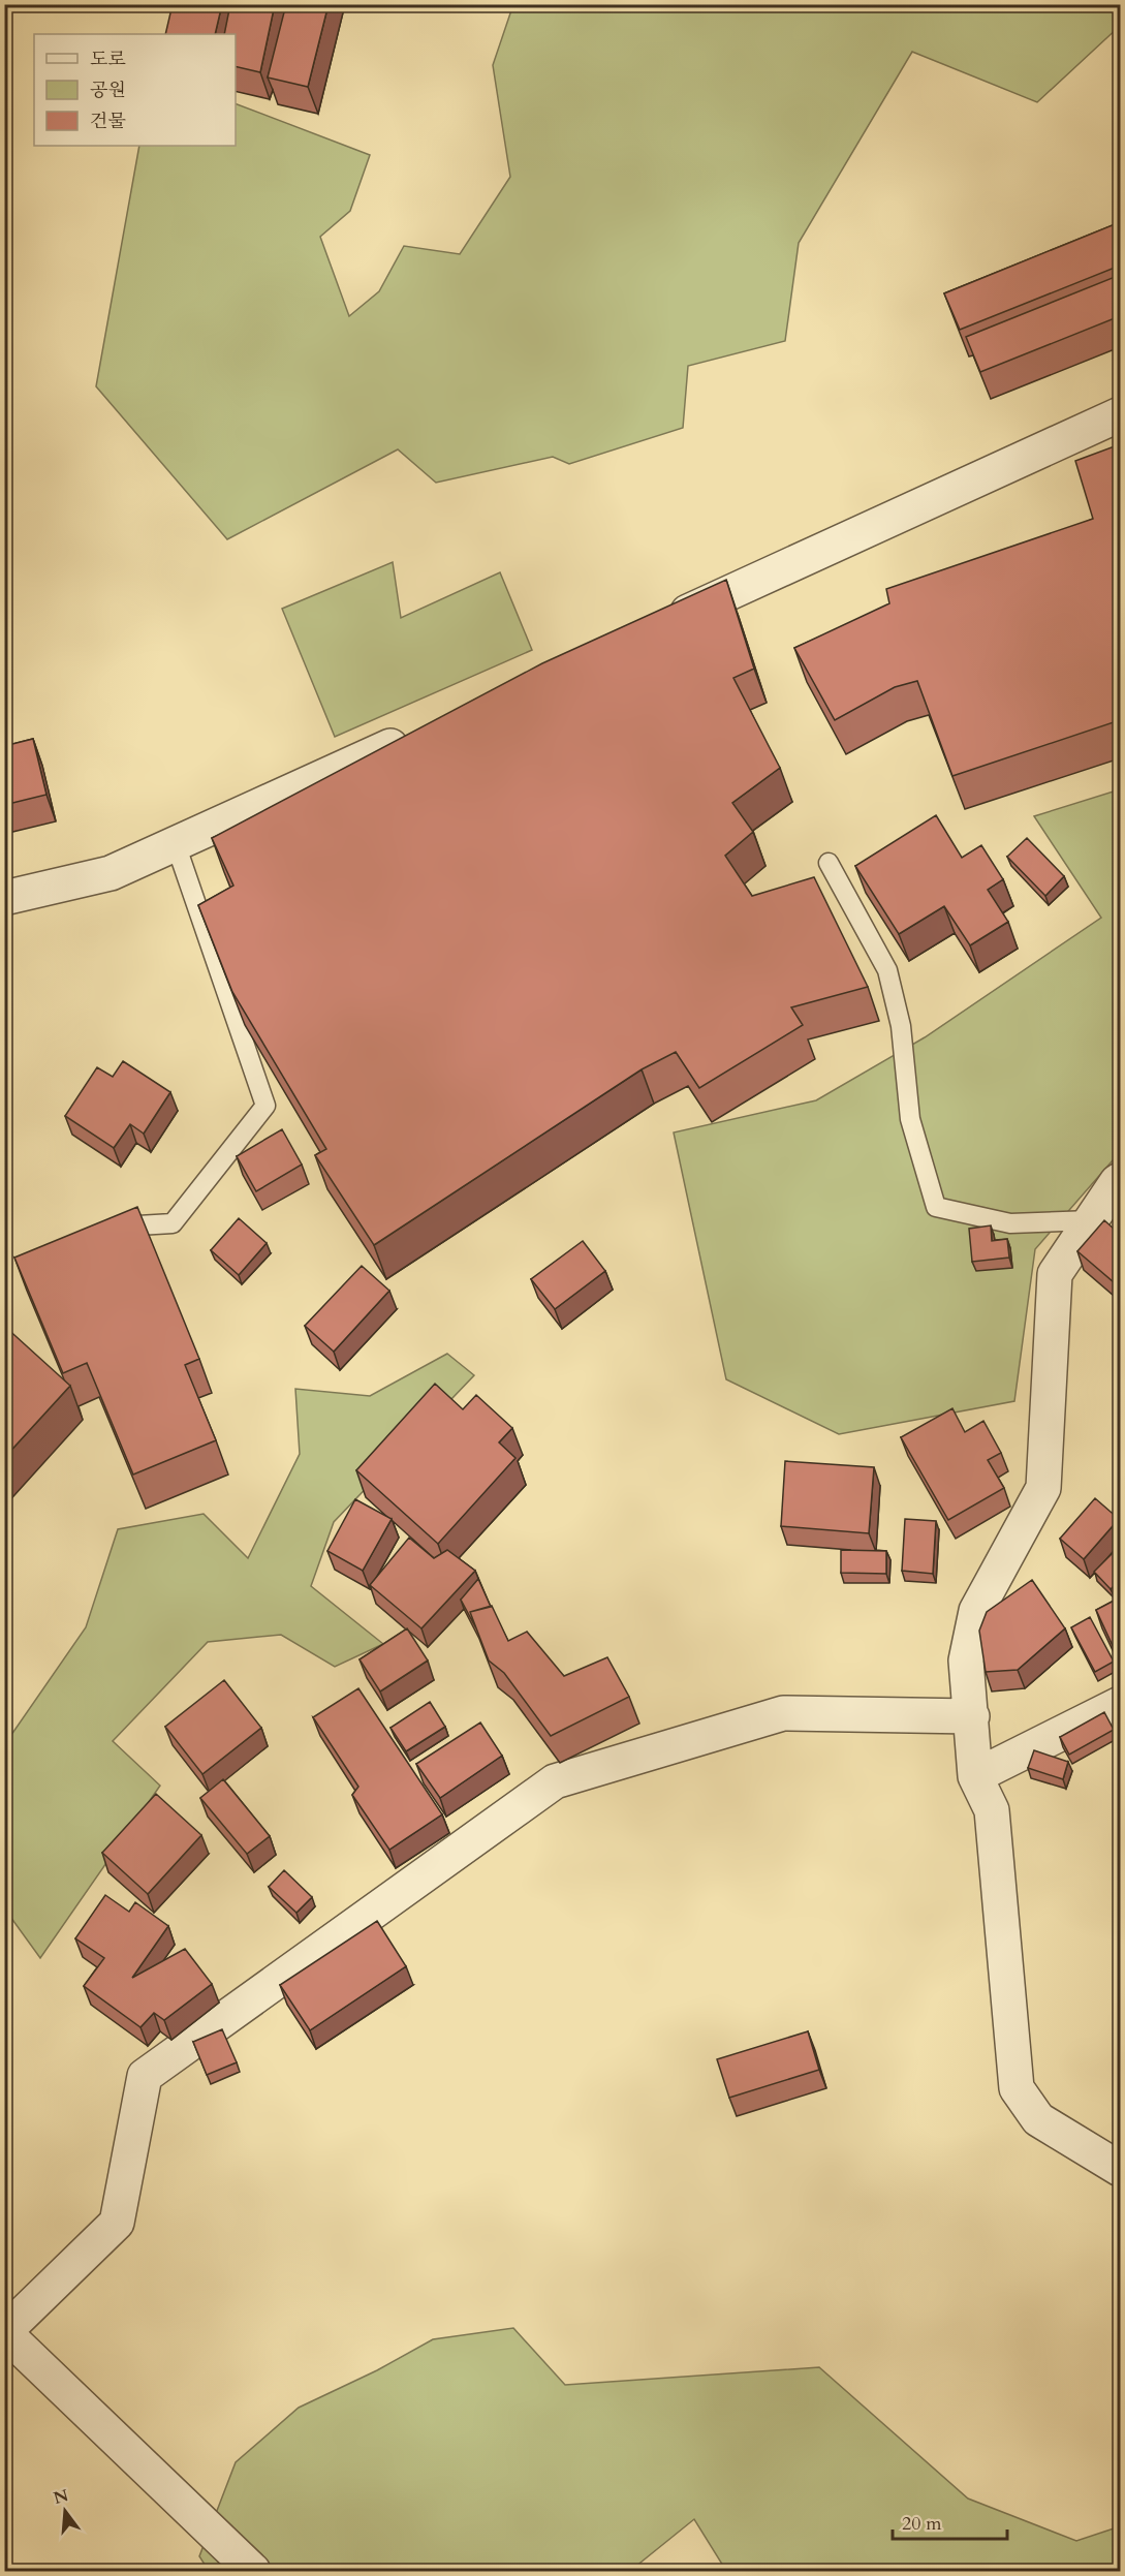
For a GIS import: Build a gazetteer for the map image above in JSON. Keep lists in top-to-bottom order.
{
  "legend": ["도로", "공원", "건물"],
  "scale_bar": "20 m",
  "north": "top"
}
